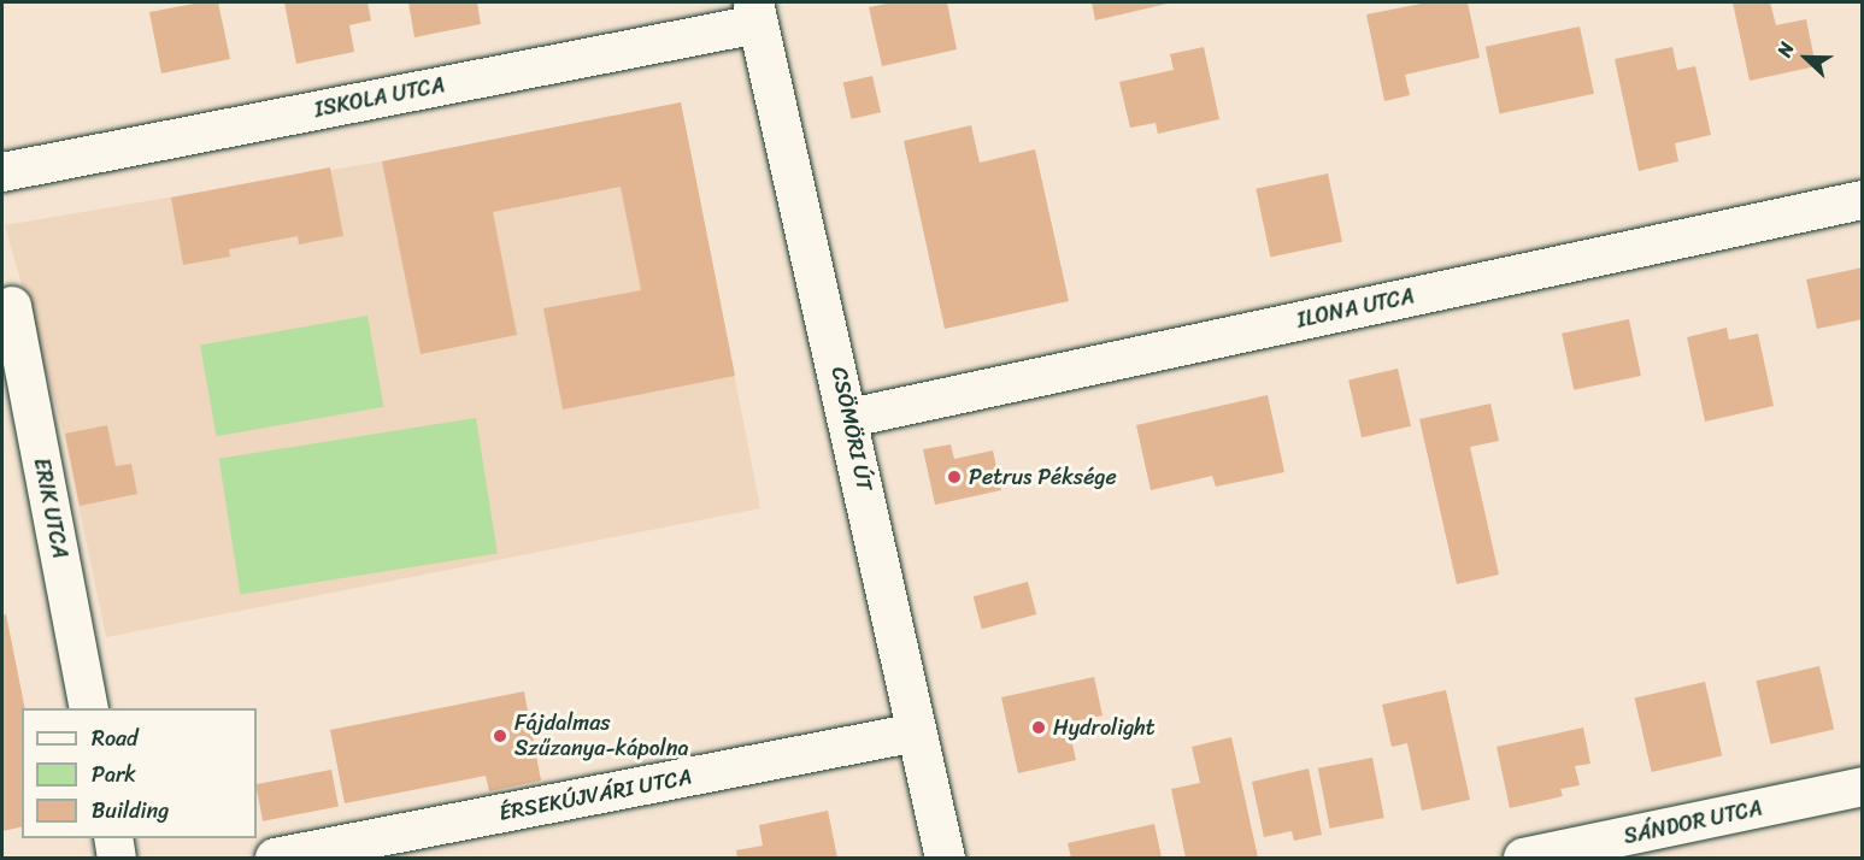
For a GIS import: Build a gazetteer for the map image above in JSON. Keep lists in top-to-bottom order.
{
  "streets": {
    "main road": ["CSÖMÖRI ÚT"],
    "street": [
      "ISKOLA UTCA",
      "ILONA UTCA",
      "ERIK UTCA",
      "ÉRSEKÚJVÁRI UTCA",
      "SÁNDOR UTCA"
    ]
  },
  "crossings": [
    ["ISKOLA UTCA", "CSÖMÖRI ÚT"],
    ["ILONA UTCA", "CSÖMÖRI ÚT"],
    ["CSÖMÖRI ÚT", "ÉRSEKÚJVÁRI UTCA"]
  ],
  "places": ["Petrus Péksége", "Hydrolight", "Fájdalmas Szűzanya-kápolna"],
  "legend": ["Road", "Park", "Building"],
  "north": "left"
}
